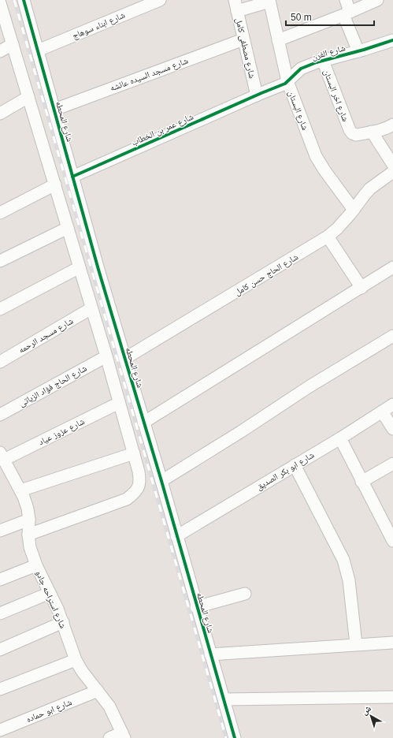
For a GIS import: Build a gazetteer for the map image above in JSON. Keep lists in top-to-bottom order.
{
  "streets": {
    "street": [
      "شارع ابناء سوهاج",
      "شارع مصطفى كامل",
      "شارع الفرن",
      "شارع مسجد السيده عائشه",
      "شارع اخر البستان",
      "شارع البستان",
      "شارع المحطه",
      "شارع عمر بن الخطاب",
      "شارع الحاج حسن كامل",
      "شارع مسجد الرحمه",
      "شارع الحاج فؤاد الزياتى",
      "شارع عزوز عياد",
      "شارع ابو بكر الصديق",
      "شارع استراحه جادو",
      "شارع ابو حماده"
    ]
  },
  "crossings": [
    ["شارع ابناء سوهاج", "شارع المحطه"],
    ["شارع مصطفى كامل", "شارع الفرن"],
    ["شارع مصطفى كامل", "شارع مسجد السيده عائشه"],
    ["شارع مصطفى كامل", "شارع عمر بن الخطاب"],
    ["شارع الفرن", "شارع اخر البستان"],
    ["شارع الفرن", "شارع البستان"],
    ["شارع الفرن", "شارع عمر بن الخطاب"],
    ["شارع مسجد السيده عائشه", "شارع المحطه"],
    ["شارع البستان", "شارع الحاج حسن كامل"],
    ["شارع المحطه", "شارع عمر بن الخطاب"],
    ["شارع المحطه", "شارع الحاج حسن كامل"],
    ["شارع المحطه", "شارع ابو بكر الصديق"],
    ["شارع عزوز عياد", "شارع استراحه جادو"],
    ["شارع استراحه جادو", "شارع ابو حماده"]
  ],
  "scale_bar": "50 m",
  "north": "top left"
}
